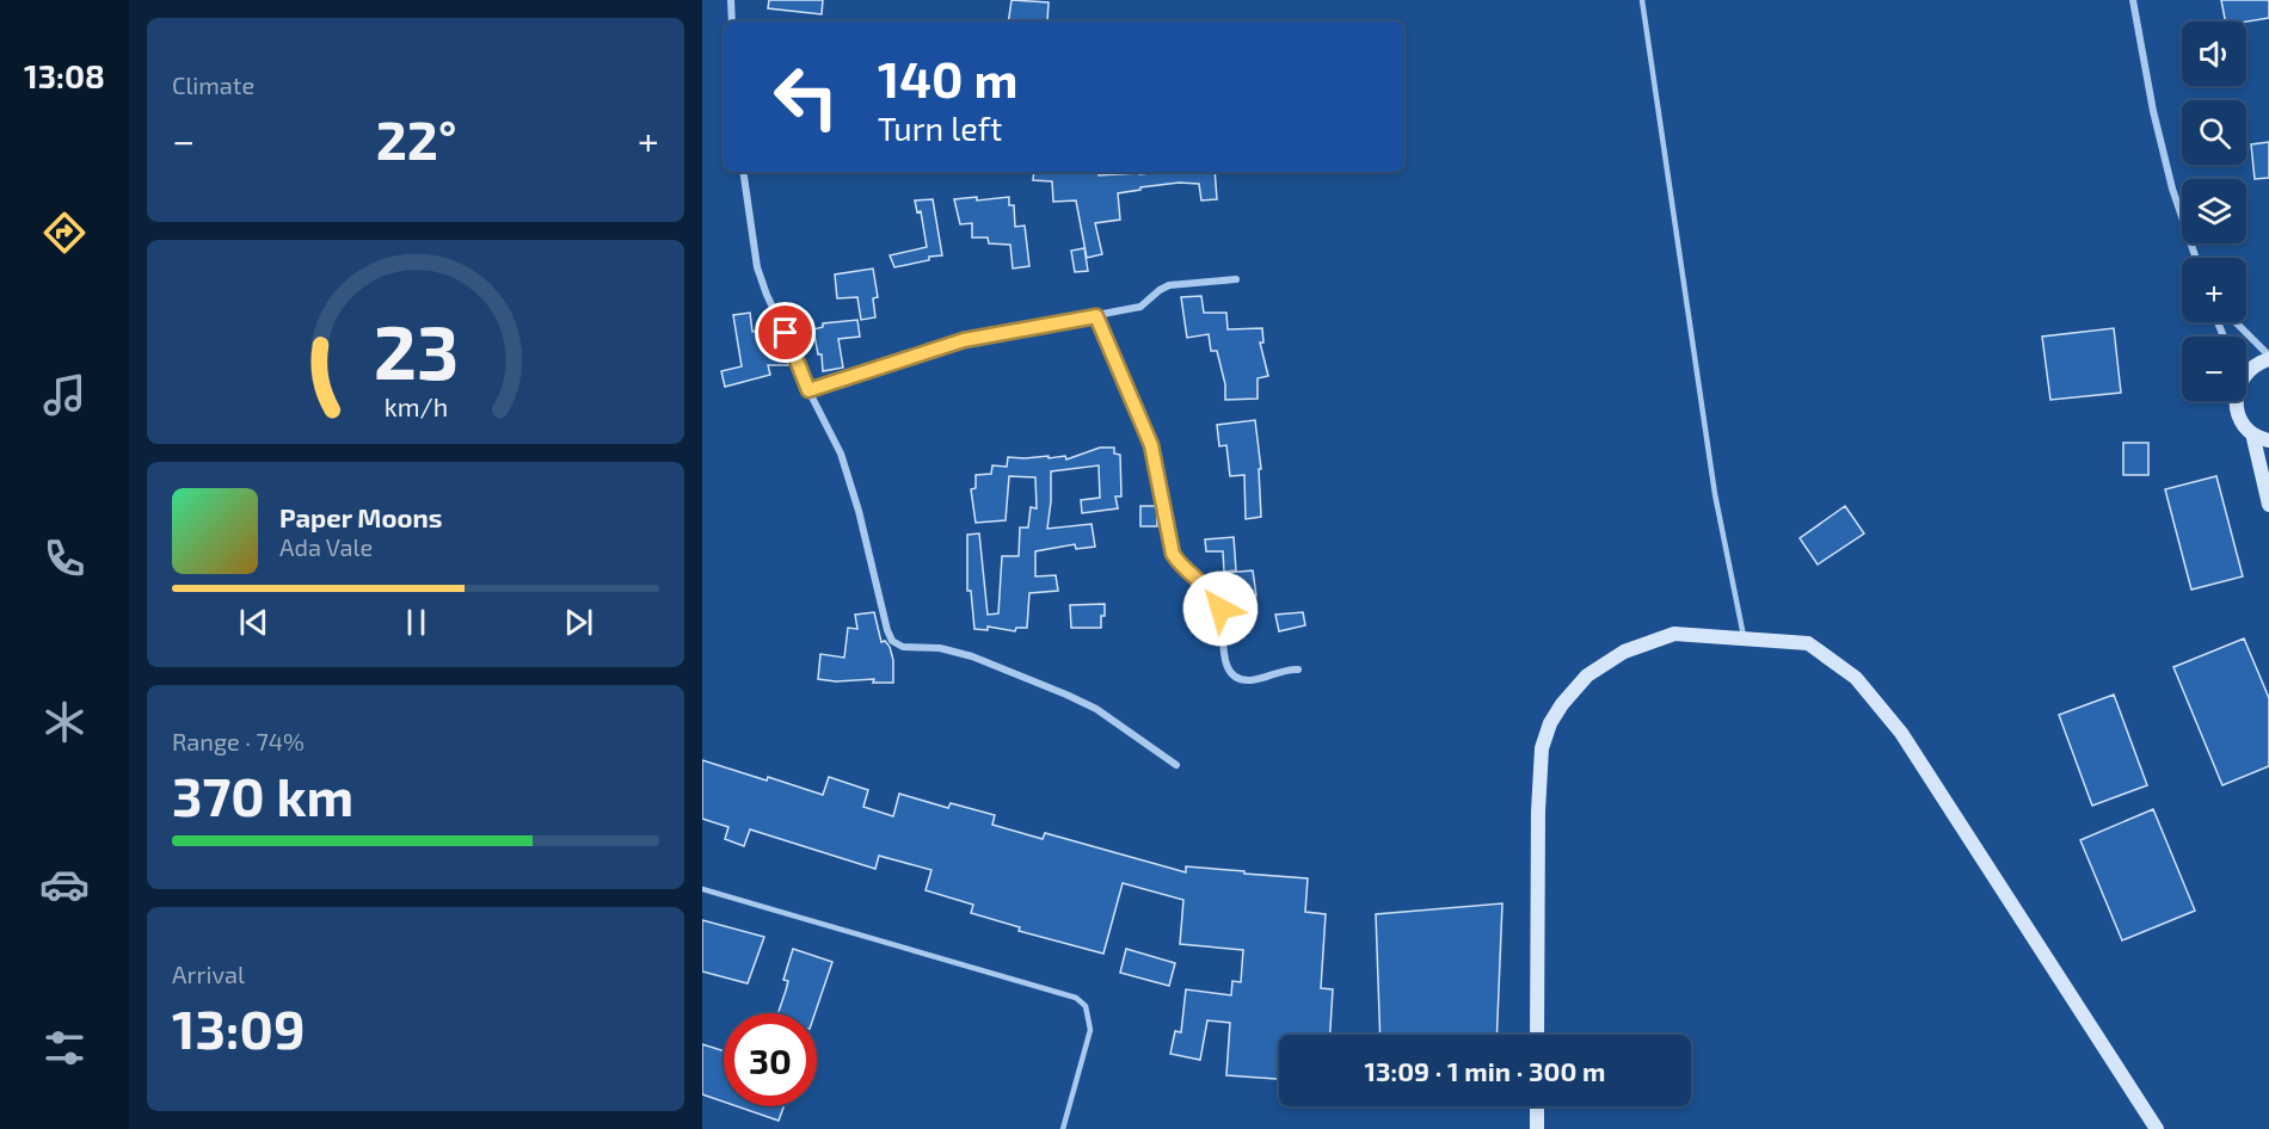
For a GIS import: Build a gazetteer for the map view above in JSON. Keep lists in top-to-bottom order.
{
  "page": {
    "tabs": "13:08",
    "tile": [
      "Climate",
      ["Range · 74%", "370 km"],
      ["Arrival", "13:09"]
    ],
    "map_buttons": ["+", "−"],
    "turn": ["140 m", "Turn left"],
    "heat": ["−", "22°", "+"],
    "song": ["Paper Moons", "Ada Vale"],
    "limit": "30",
    "trip": "13:09 · 1 min · 300 m",
    "gauge": ["23", "km/h"]
  }
}
